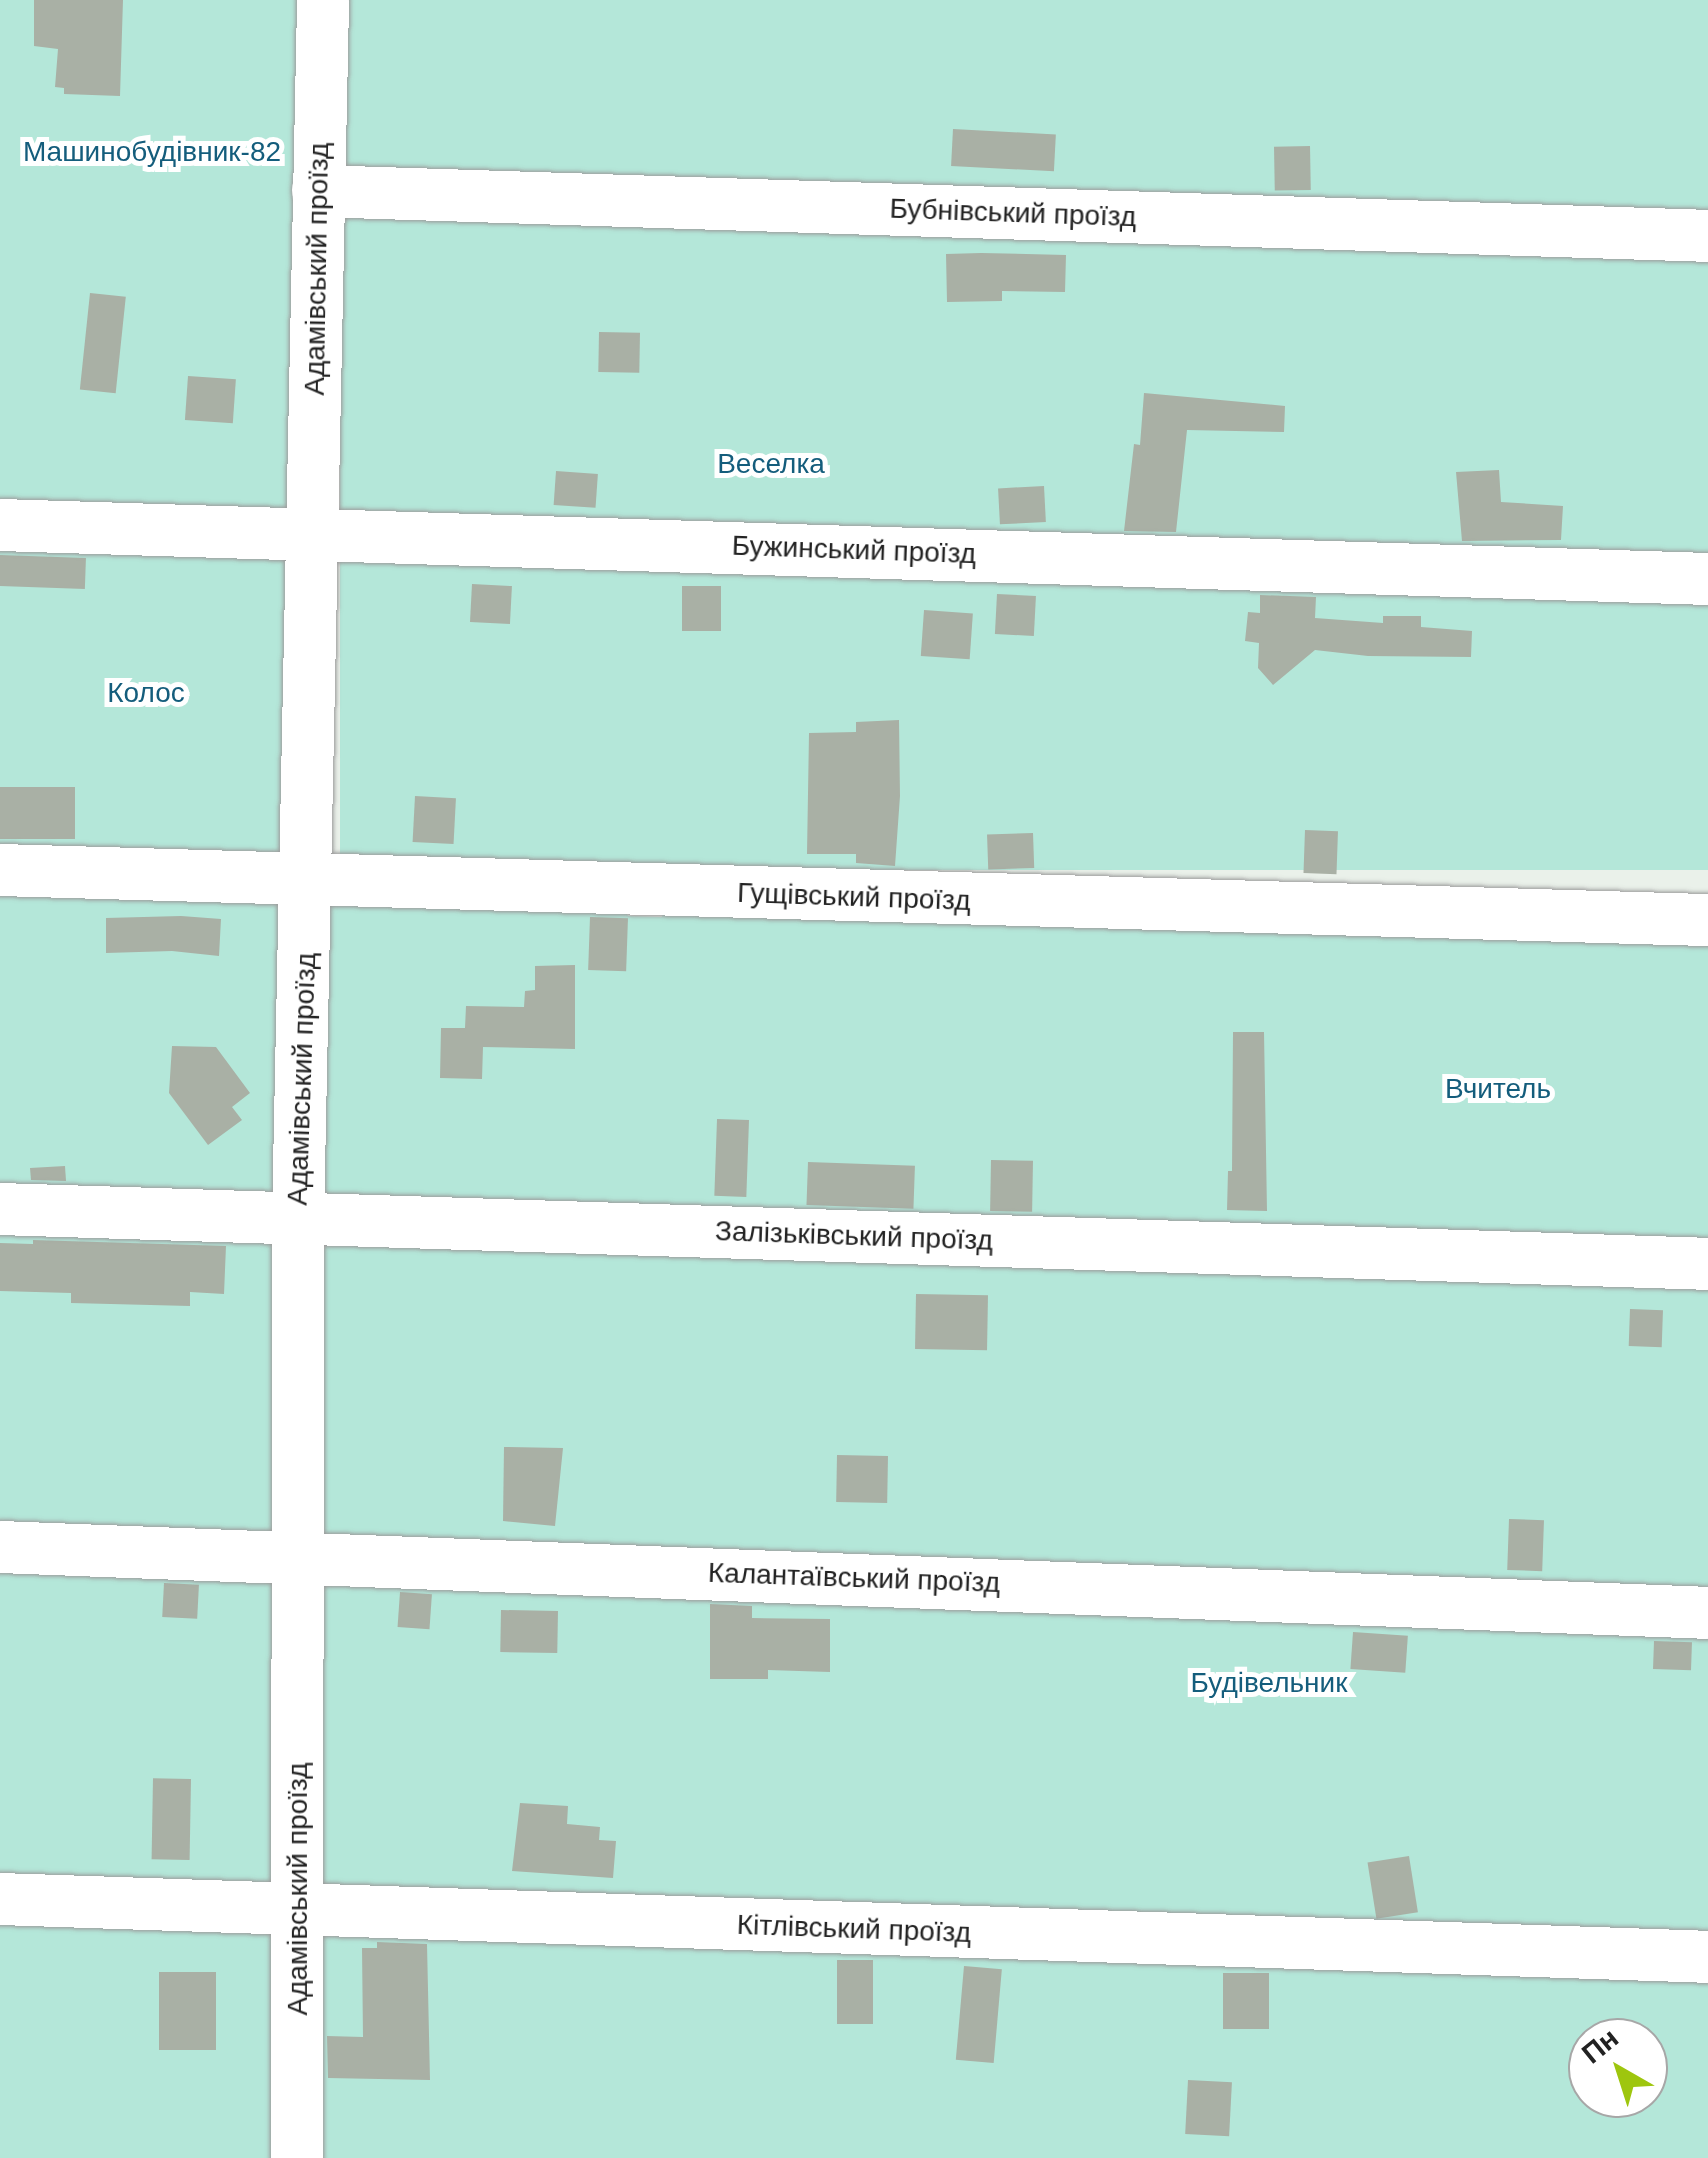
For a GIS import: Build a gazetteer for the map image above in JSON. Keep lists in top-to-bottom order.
{
  "streets": {
    "lane": [
      "Бубнівський проїзд",
      "Адамівський проїзд",
      "Бужинський проїзд",
      "Гущівський проїзд",
      "Залізьківський проїзд",
      "Калантаївський проїзд",
      "Кітлівський проїзд"
    ]
  },
  "crossings": [
    ["Бубнівський проїзд", "Адамівський проїзд"],
    ["Адамівський проїзд", "Бужинський проїзд"],
    ["Адамівський проїзд", "Гущівський проїзд"],
    ["Адамівський проїзд", "Залізьківський проїзд"],
    ["Адамівський проїзд", "Калантаївський проїзд"],
    ["Адамівський проїзд", "Кітлівський проїзд"]
  ],
  "parks": [
    "Машинобудівник-82",
    "Веселка",
    "Колос",
    "Вчитель",
    "Будівельник"
  ],
  "north": "top left"
}
